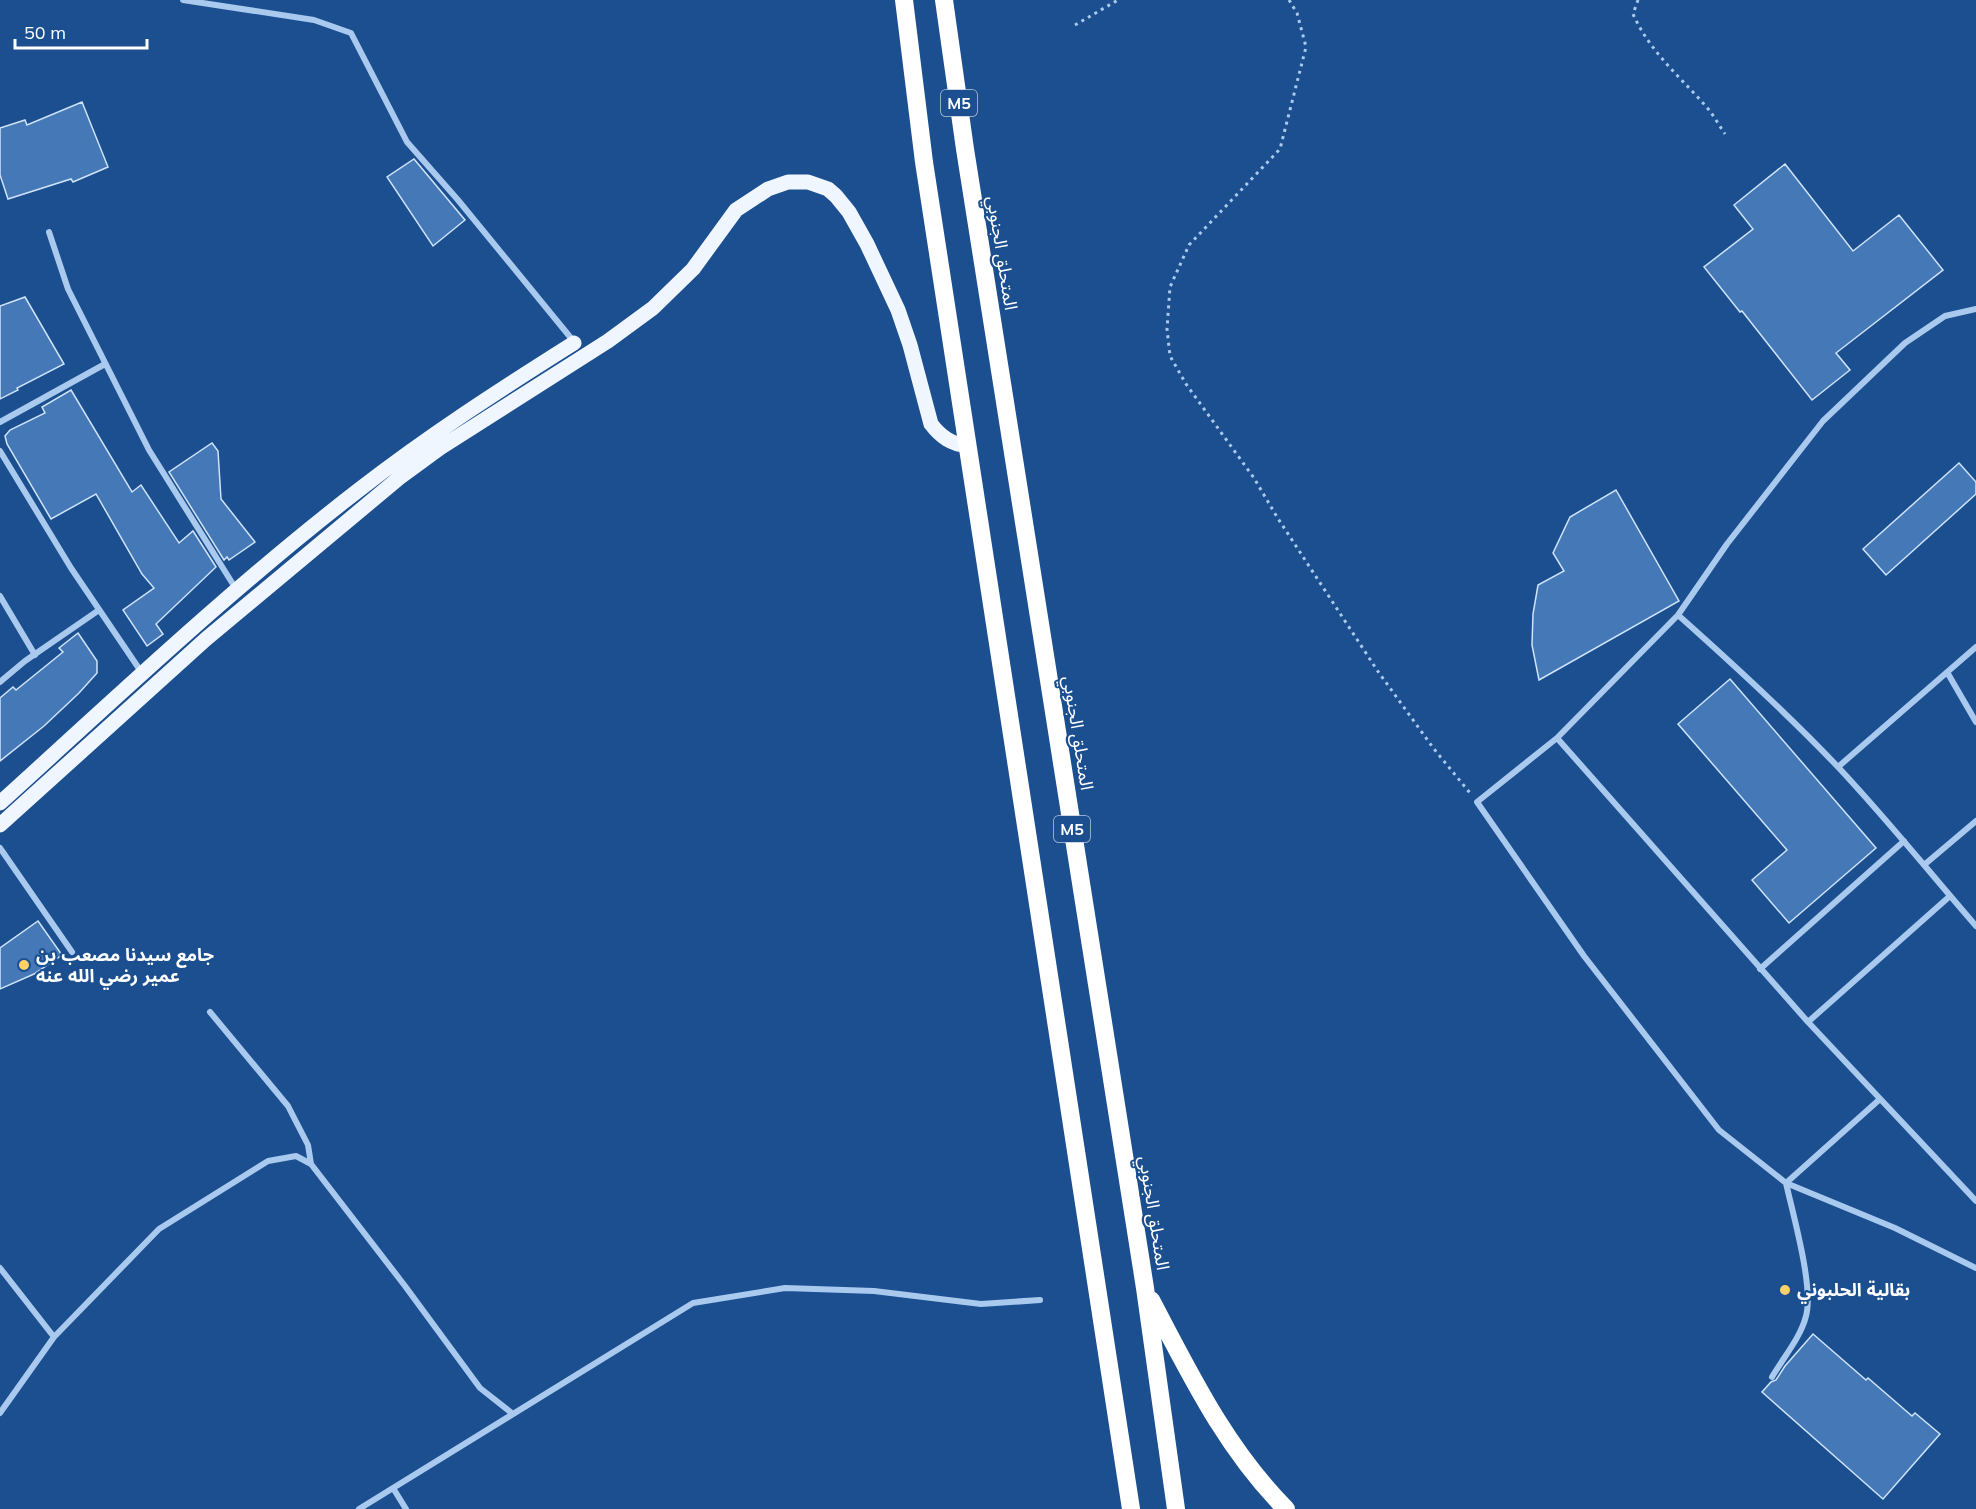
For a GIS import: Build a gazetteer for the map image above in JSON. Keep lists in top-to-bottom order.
{
  "streets": {
    "highway": ["M5", "المتحلق الجنوبي"]
  },
  "places": ["جامع سيدنا مصعب بن عمير رضي الله عنه", "بقالية الحلبوني"],
  "scale_bar": "50 m"
}
